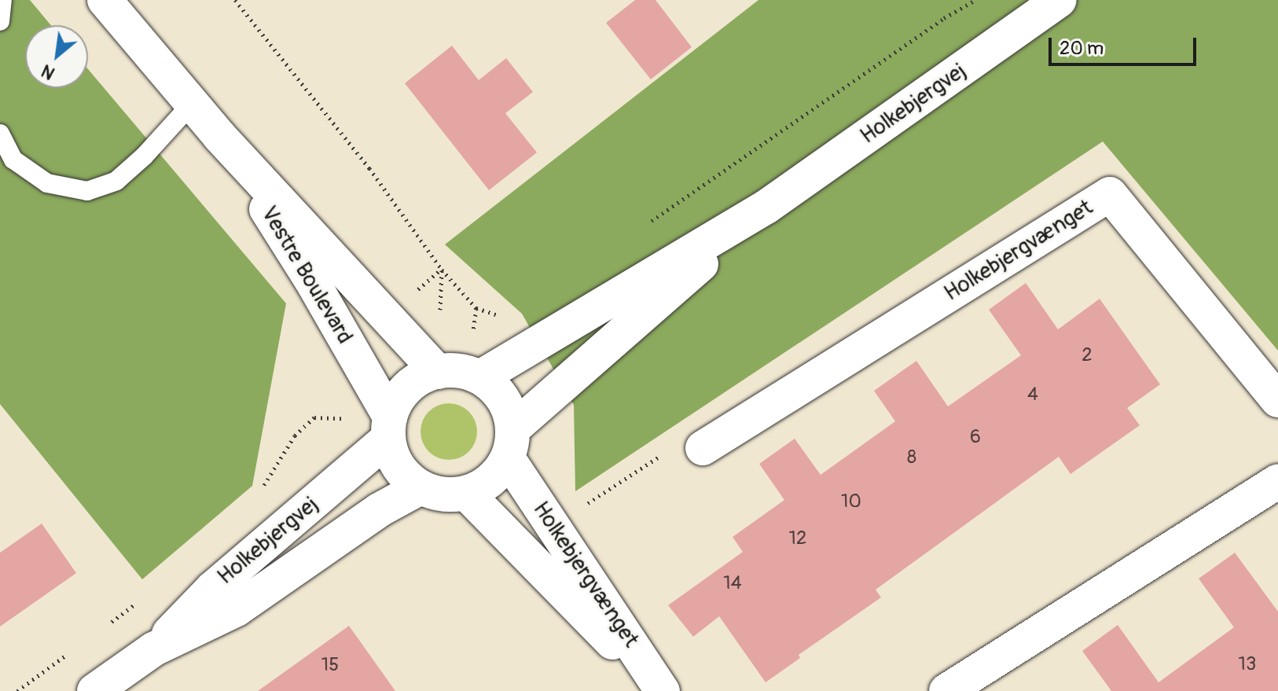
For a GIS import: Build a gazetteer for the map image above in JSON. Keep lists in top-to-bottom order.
{
  "streets": {
    "street": ["Holkebjergvej", "Holkebjergvænget", "Vestre Boulevard"]
  },
  "crossings": [
    ["Holkebjergvej", "Holkebjergvænget"],
    ["Holkebjergvej", "Vestre Boulevard"],
    ["Holkebjergvænget", "Vestre Boulevard"]
  ],
  "house_numbers": [
    "2",
    "4",
    "6",
    "8",
    "10",
    "12",
    "14",
    "13",
    "15"
  ],
  "scale_bar": "20 m",
  "north": "bottom left"
}
